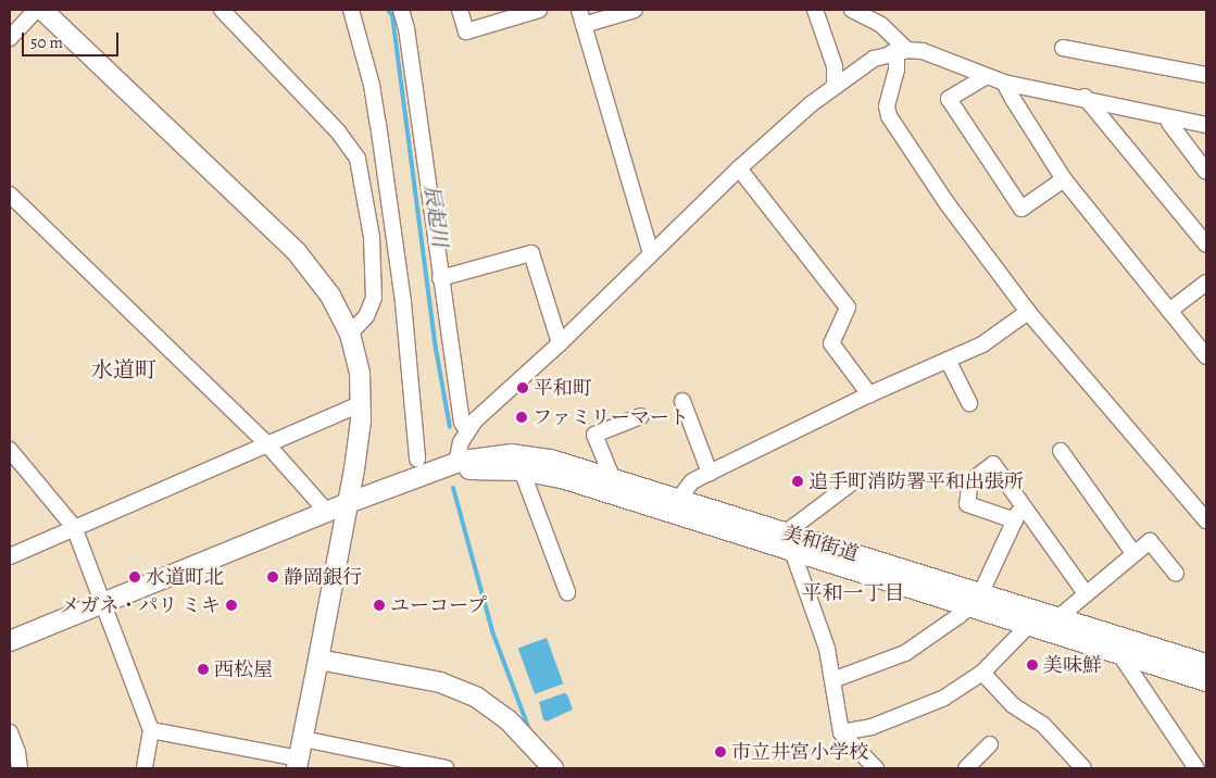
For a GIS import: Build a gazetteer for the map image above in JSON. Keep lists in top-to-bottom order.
{
  "streets": {
    "street": ["美和街道"]
  },
  "districts": ["水道町", "平和一丁目"],
  "water": ["辰起川"],
  "places": [
    "平和町",
    "ファミリーマート",
    "追手町消防署平和出張所",
    "水道町北",
    "静岡銀行",
    "メガネ・パリ ミキ",
    "ユーコープ",
    "美味鮮",
    "西松屋",
    "市立井宮小学校"
  ],
  "scale_bar": "50 m"
}
